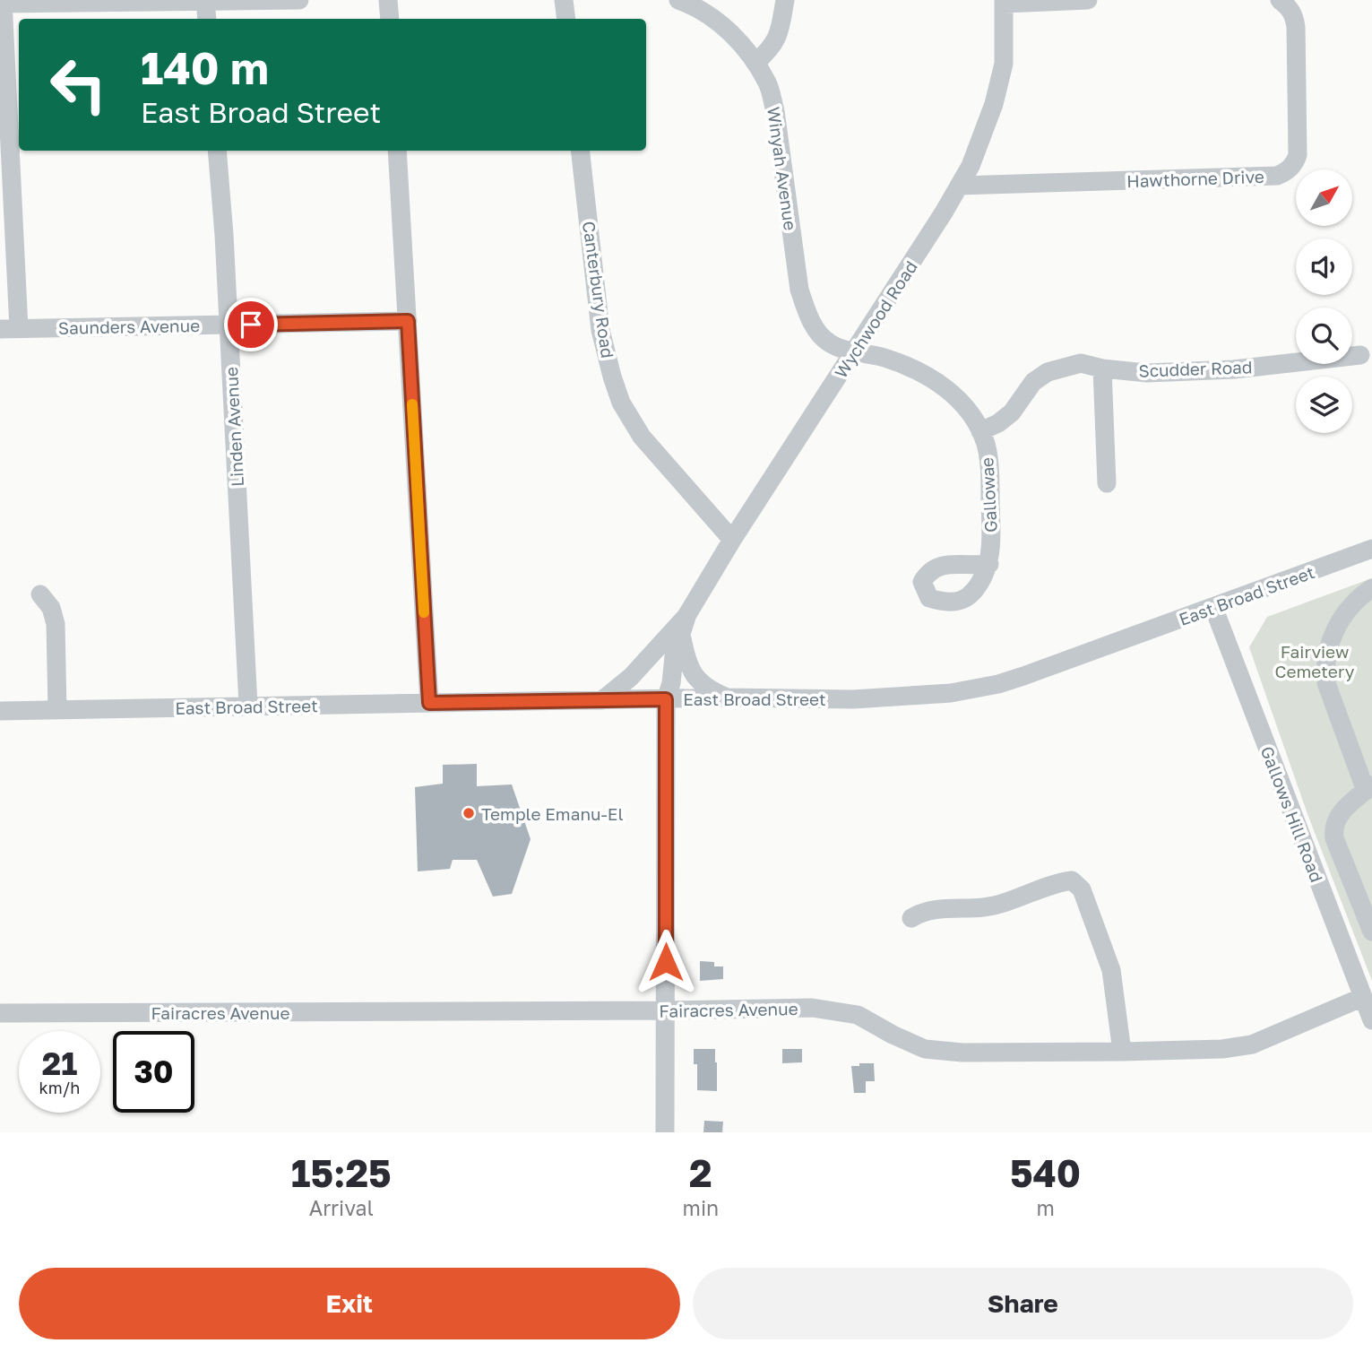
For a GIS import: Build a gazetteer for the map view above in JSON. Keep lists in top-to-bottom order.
{
  "streets": {
    "street": [
      "Winyah Avenue",
      "Hawthorne Drive",
      "Canterbury Road",
      "Wychwood Road",
      "Saunders Avenue",
      "Scudder Road",
      "Linden Avenue",
      "Gallowae",
      "East Broad Street",
      "Gallows Hill Road",
      "Fairacres Avenue"
    ]
  },
  "crossings": [
    ["Winyah Avenue", "Wychwood Road"],
    ["Winyah Avenue", "Gallowae"],
    ["Hawthorne Drive", "Wychwood Road"],
    ["Canterbury Road", "Wychwood Road"],
    ["Wychwood Road", "Gallowae"],
    ["Wychwood Road", "East Broad Street"],
    ["Wychwood Road", "Fairacres Avenue"],
    ["Saunders Avenue", "Linden Avenue"],
    ["Scudder Road", "Gallowae"],
    ["Linden Avenue", "East Broad Street"],
    ["East Broad Street", "Gallows Hill Road"],
    ["Gallows Hill Road", "Fairacres Avenue"]
  ],
  "parks": ["Fairview Cemetery"],
  "places": ["Temple Emanu-El"],
  "north": "top right",
  "page": {
    "turn": ["140 m", "East Broad Street"],
    "speed": "21 km/h",
    "limit": "30",
    "eta": [
      "15:25",
      "Arrival",
      "2",
      "min",
      "540",
      "m"
    ],
    "buttons": ["Exit", "Share"]
  }
}
